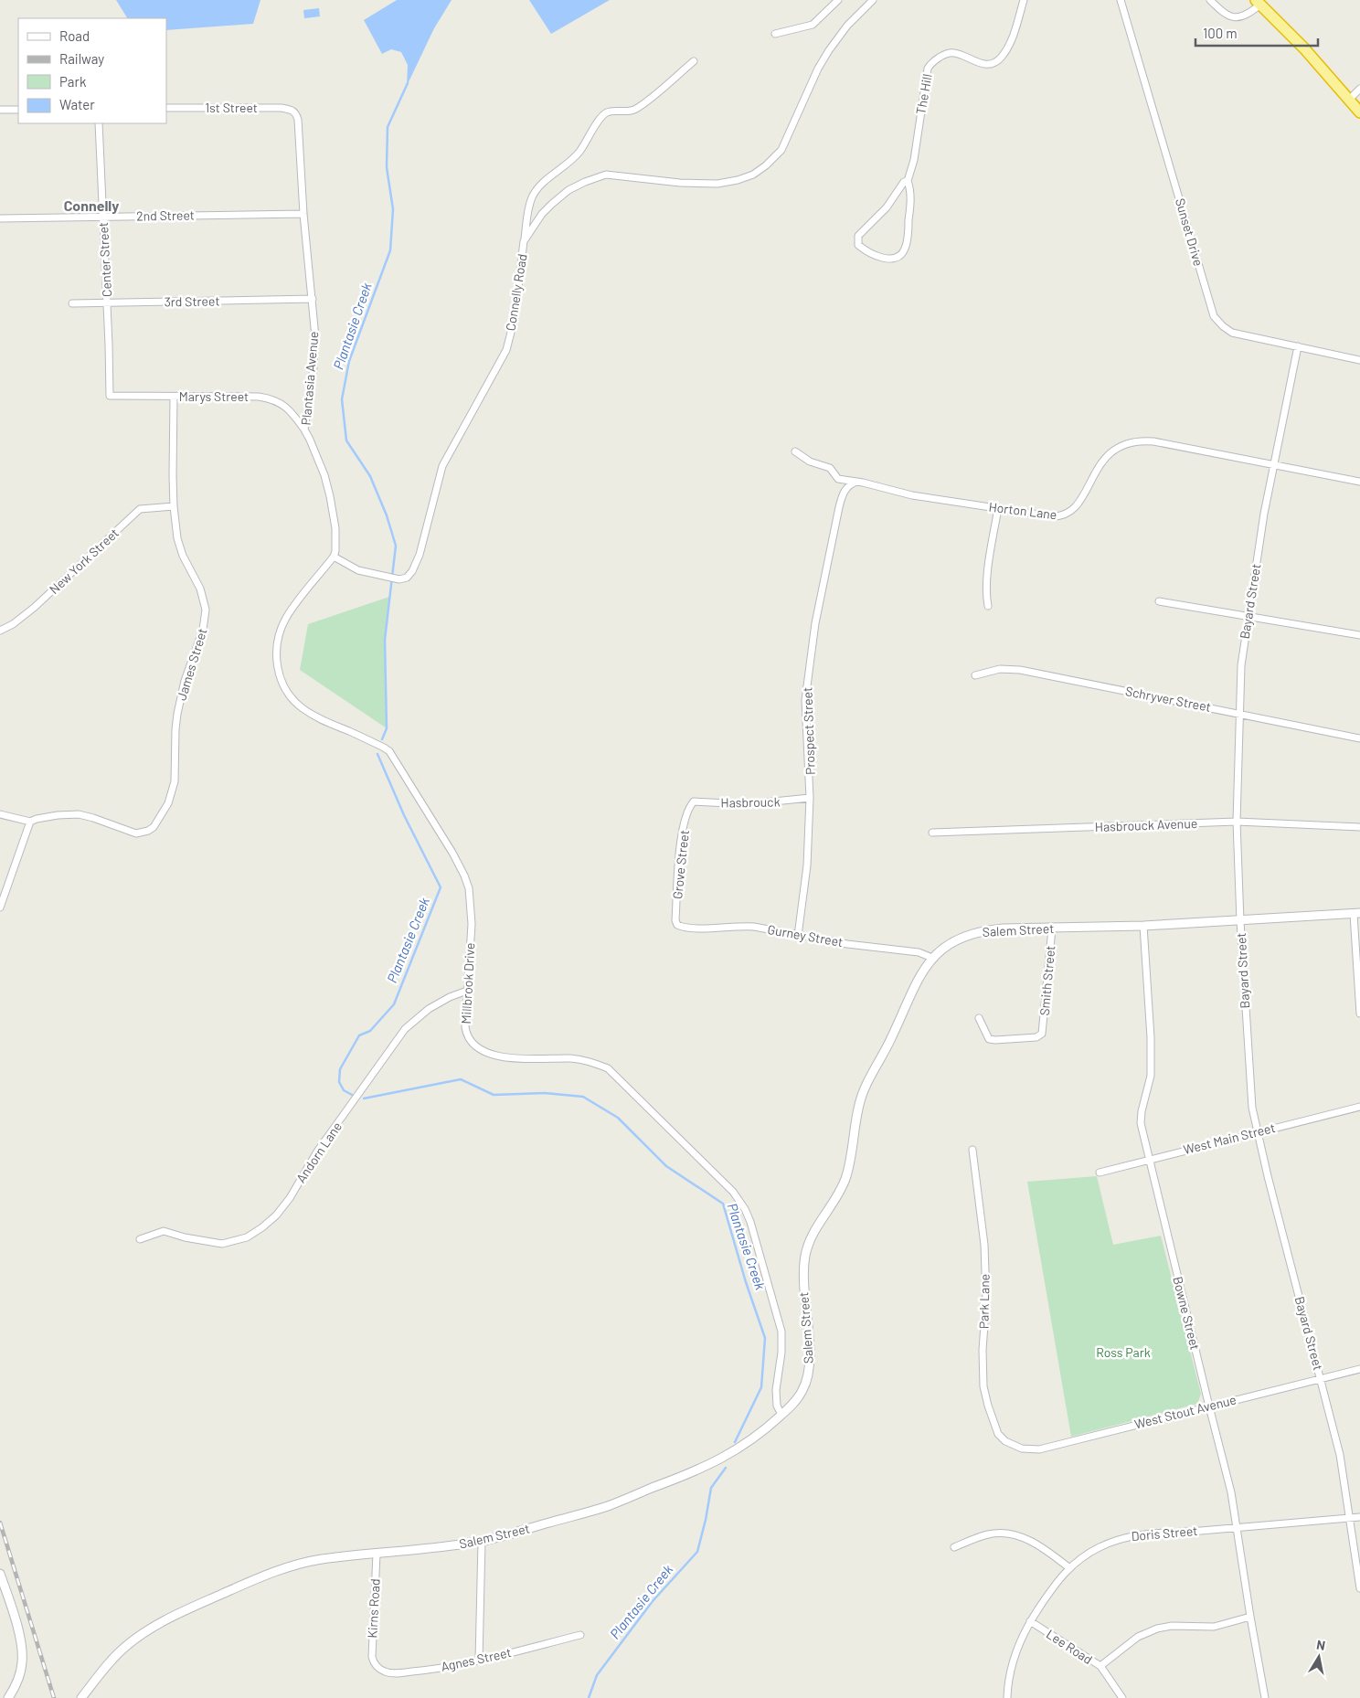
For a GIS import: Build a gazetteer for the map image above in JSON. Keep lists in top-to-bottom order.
{
  "streets": {
    "street": [
      "The Hill",
      "1st Street",
      "2nd Street",
      "Sunset Drive",
      "Center Street",
      "Connelly Road",
      "3rd Street",
      "Plantasia Avenue",
      "Marys Street",
      "Horton Lane",
      "New York Street",
      "Bayard Street",
      "James Street",
      "Schryver Street",
      "Prospect Street",
      "Hasbrouck",
      "Hasbrouck Avenue",
      "Grove Street",
      "Salem Street",
      "Gurney Street",
      "Smith Street",
      "Millbrook Drive",
      "West Main Street",
      "Andorn Lane",
      "Park Lane",
      "Bowne Street",
      "West Stout Avenue",
      "Doris Street",
      "Kirns Road",
      "Lee Road",
      "Agnes Street"
    ]
  },
  "crossings": [
    ["1st Street", "Plantasia Avenue"],
    ["2nd Street", "Center Street"],
    ["2nd Street", "Plantasia Avenue"],
    ["Sunset Drive", "Bayard Street"],
    ["Center Street", "3rd Street"],
    ["Center Street", "Marys Street"],
    ["Connelly Road", "Plantasia Avenue"],
    ["Connelly Road", "Millbrook Drive"],
    ["3rd Street", "Plantasia Avenue"],
    ["Plantasia Avenue", "Marys Street"],
    ["Plantasia Avenue", "Millbrook Drive"],
    ["Marys Street", "James Street"],
    ["Horton Lane", "Bayard Street"],
    ["Horton Lane", "Prospect Street"],
    ["New York Street", "James Street"],
    ["Bayard Street", "Schryver Street"],
    ["Bayard Street", "Hasbrouck Avenue"],
    ["Bayard Street", "Salem Street"],
    ["Bayard Street", "West Main Street"],
    ["Bayard Street", "West Stout Avenue"],
    ["Bayard Street", "Doris Street"],
    ["Prospect Street", "Hasbrouck"],
    ["Prospect Street", "Gurney Street"],
    ["Hasbrouck", "Grove Street"],
    ["Grove Street", "Gurney Street"],
    ["Salem Street", "Gurney Street"],
    ["Salem Street", "Smith Street"],
    ["Salem Street", "Millbrook Drive"],
    ["Salem Street", "Bowne Street"],
    ["Salem Street", "Kirns Road"],
    ["Millbrook Drive", "Andorn Lane"],
    ["West Main Street", "Bowne Street"],
    ["Park Lane", "West Stout Avenue"],
    ["Bowne Street", "West Stout Avenue"],
    ["Bowne Street", "Doris Street"],
    ["Doris Street", "Lee Road"],
    ["Kirns Road", "Agnes Street"]
  ],
  "districts": ["Connelly"],
  "water": ["Plantasie Creek"],
  "parks": ["Ross Park"],
  "legend": [
    "Road",
    "Railway",
    "Park",
    "Water"
  ],
  "scale_bar": "100 m",
  "north": "top"
}
